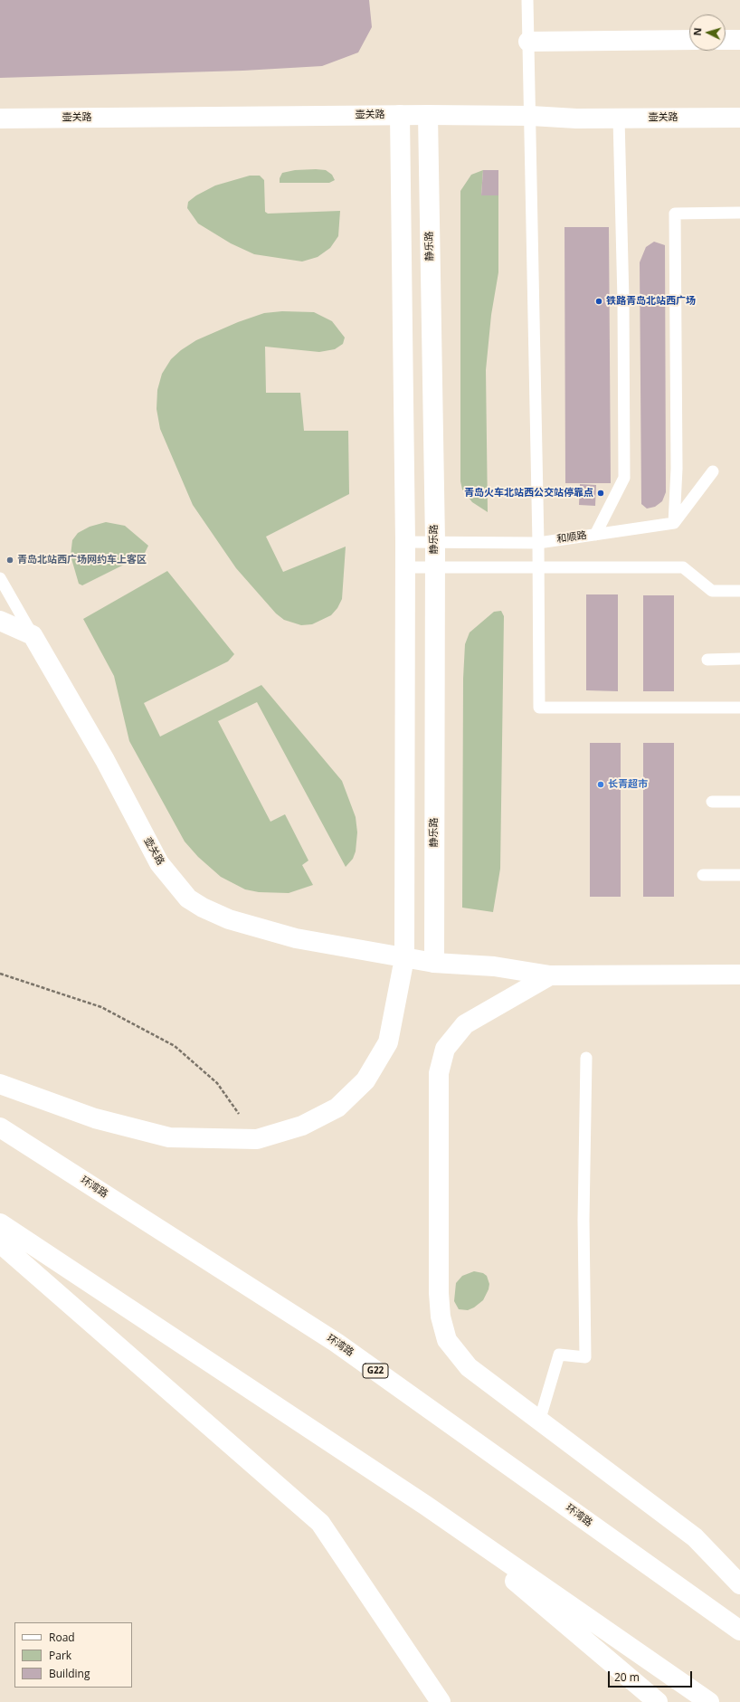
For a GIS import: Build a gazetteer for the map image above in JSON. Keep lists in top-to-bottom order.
{
  "streets": {
    "main road": [
      "壶关路",
      "静乐路",
      "环湾路",
      "G22"
    ],
    "lane": ["和顺路"]
  },
  "crossings": [
    ["壶关路", "静乐路"],
    ["静乐路", "和顺路"]
  ],
  "places": [
    "铁路青岛北站西广场",
    "青岛火车北站西公交站停靠点",
    "青岛北站西广场网约车上客区",
    "长青超市"
  ],
  "legend": ["Road", "Park", "Building"],
  "scale_bar": "20 m",
  "north": "left"
}
